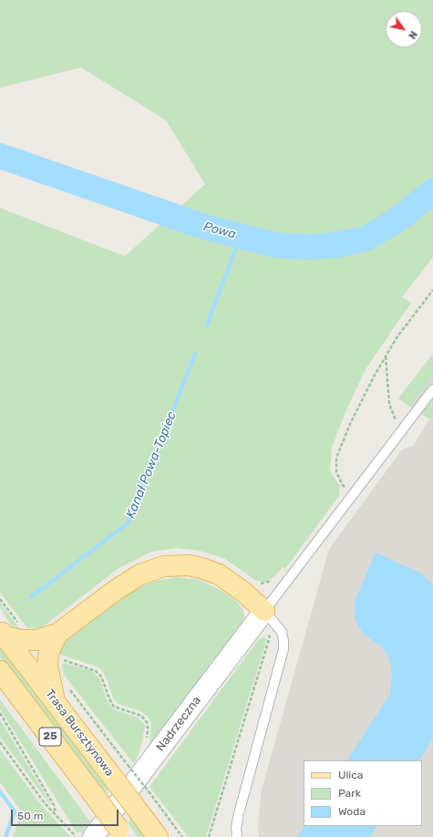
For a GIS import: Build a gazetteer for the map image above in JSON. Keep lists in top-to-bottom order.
{
  "streets": {
    "main road": ["Trasa Bursztynowa", "25"],
    "street": ["Nadrzeczna"]
  },
  "water": ["Powa", "Kanał Powa-Topiec"],
  "legend": ["Ulica", "Park", "Woda"],
  "scale_bar": "50 m",
  "north": "bottom right"
}
